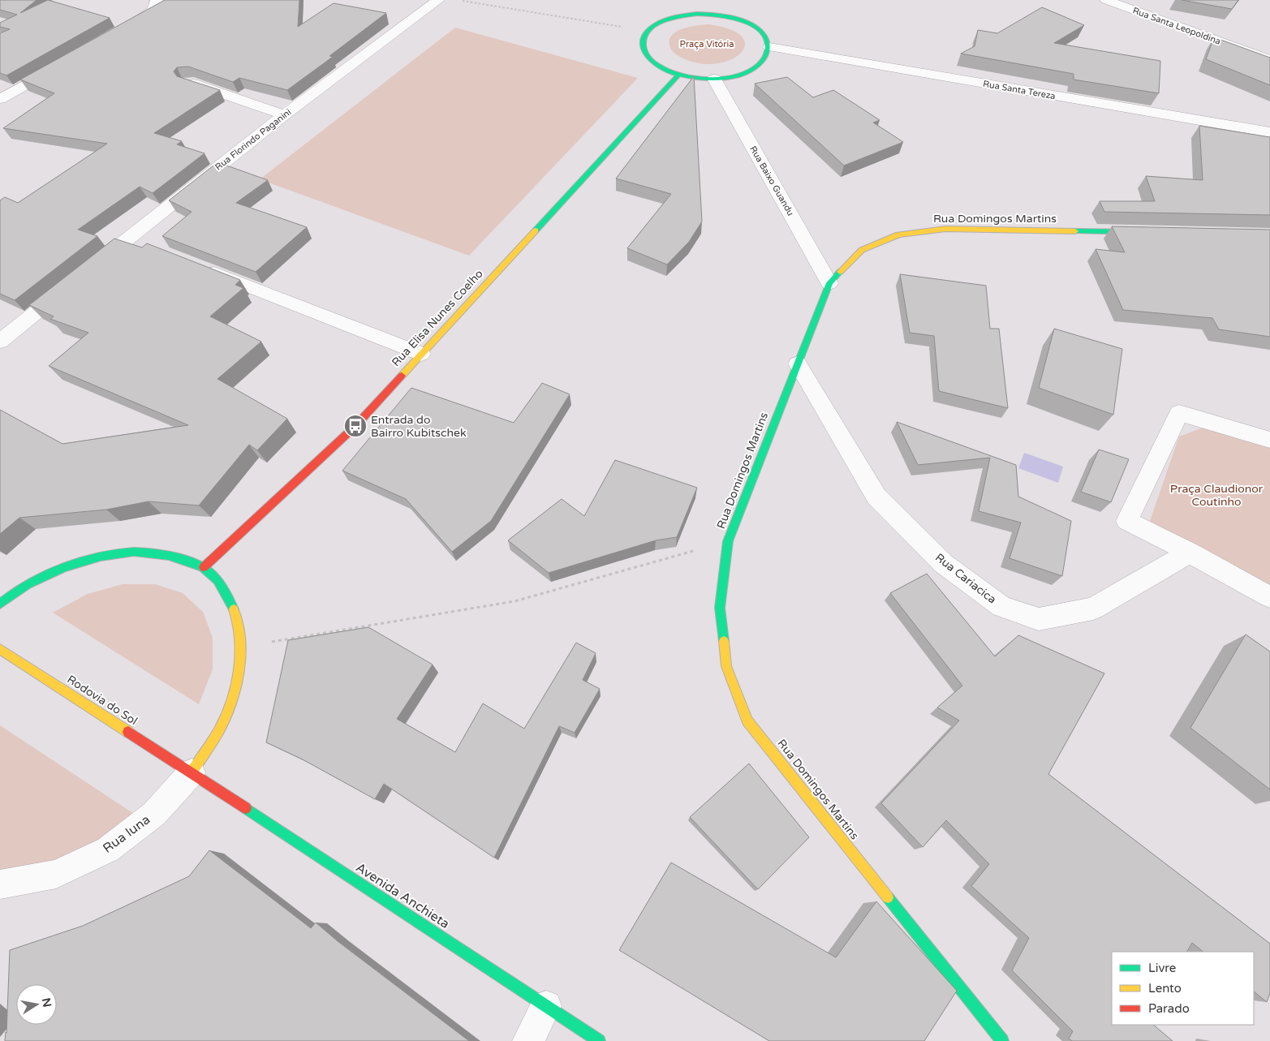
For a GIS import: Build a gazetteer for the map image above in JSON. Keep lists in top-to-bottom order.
{
  "streets": {
    "street": [
      "Rua Santa Leopoldina",
      "Rua Santa Tereza",
      "Rua Florindo Paganini",
      "Rua Baixo Guandu",
      "Rua Domingos Martins",
      "Rua Elisa Nunes Coelho",
      "Rua Cariacica",
      "Rodovia do Sol",
      "Rua Iuna",
      "Avenida Anchieta"
    ]
  },
  "crossings": [
    ["Rua Baixo Guandu", "Rua Domingos Martins"],
    ["Rua Domingos Martins", "Rua Cariacica"],
    ["Rodovia do Sol", "Rua Iuna"],
    ["Rodovia do Sol", "Avenida Anchieta"],
    ["Rua Iuna", "Avenida Anchieta"]
  ],
  "parks": ["Praça Vitória", "Praça Claudionor Coutinho"],
  "places": {
    "bus stop": ["Entrada do Bairro Kubitschek"]
  },
  "legend": ["Livre", "Lento", "Parado"],
  "north": "right"
}
